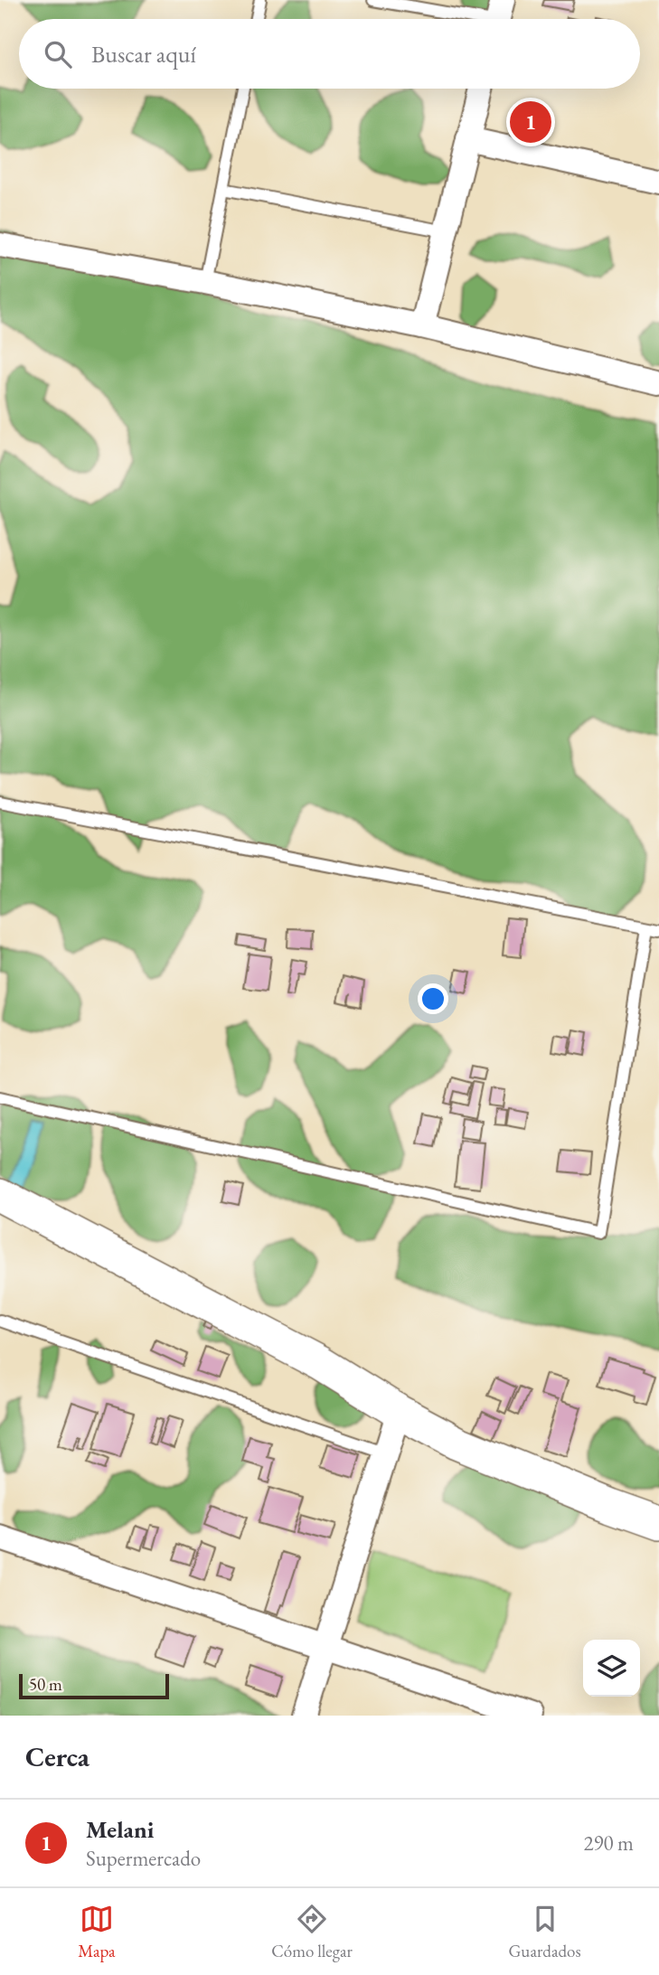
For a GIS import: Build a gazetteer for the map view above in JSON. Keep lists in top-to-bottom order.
{
  "scale_bar": "50 m",
  "page": {
    "search": "Buscar aquí",
    "pins": "1",
    "scale": "50 m",
    "heading": "Cerca",
    "list": [
      {
        "mark": "1",
        "name": "Melani",
        "note": "Supermercado",
        "value": "290 m"
      }
    ],
    "nav": ["Mapa", "Cómo llegar", "Guardados"]
  }
}
